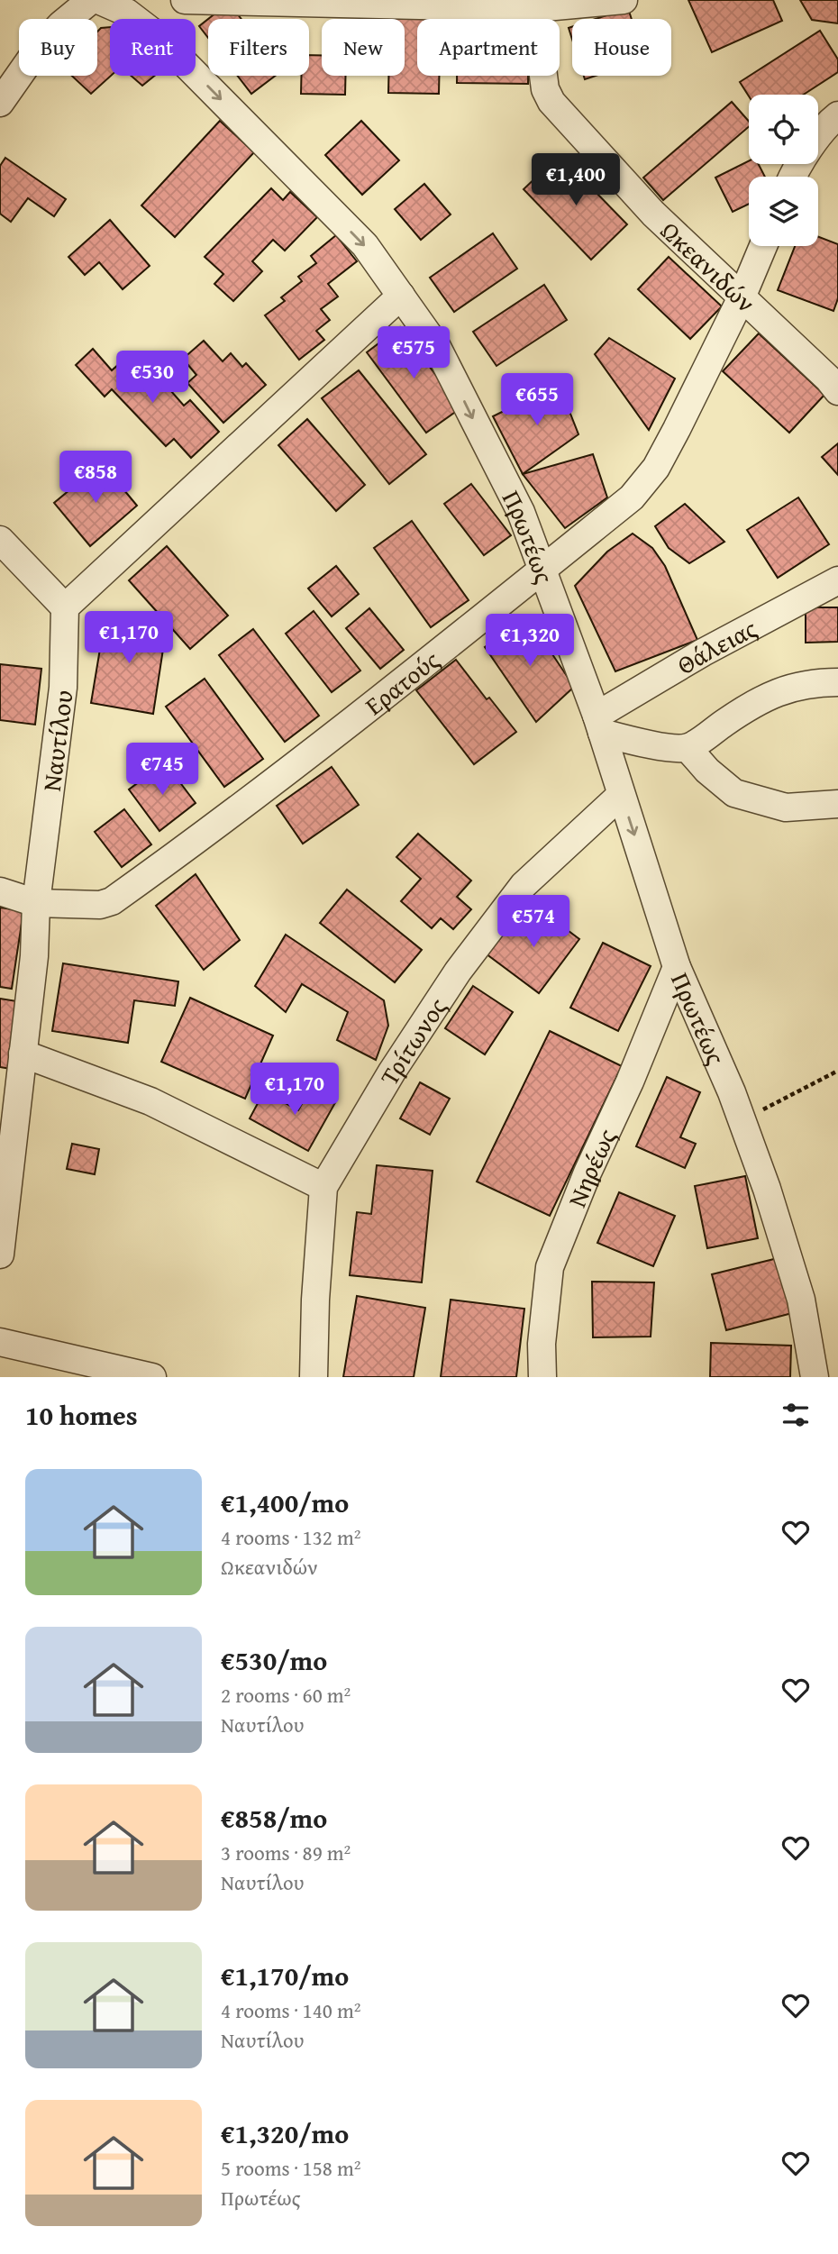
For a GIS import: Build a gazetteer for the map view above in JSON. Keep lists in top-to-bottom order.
{
  "streets": {
    "street": [
      "Ωκεανιδών",
      "Πρωτέως",
      "Θάλειας",
      "Ερατούς",
      "Ναυτίλου",
      "Τρίτωνος",
      "Νηρέως"
    ]
  },
  "crossings": [
    ["Ωκεανιδών", "Ερατούς"],
    ["Πρωτέως", "Θάλειας"],
    ["Πρωτέως", "Ερατούς"],
    ["Πρωτέως", "Τρίτωνος"],
    ["Πρωτέως", "Νηρέως"],
    ["Ερατούς", "Ναυτίλου"]
  ],
  "one_way": ["Πρωτέως"],
  "page": {
    "chip": [
      "Buy",
      "Rent",
      "Filters",
      "New",
      "Apartment",
      "House"
    ],
    "price": [
      "€1,400",
      "€575",
      "€530",
      "€655",
      "€858",
      "€1,170",
      "€1,320",
      "€745",
      "€574",
      "€1,170"
    ],
    "heading": "10 homes",
    "list": [
      {
        "name": "€1,400/mo",
        "note": "4 rooms · 132 m² · Ωκεανιδών"
      },
      {
        "name": "€530/mo",
        "note": "2 rooms · 60 m² · Ναυτίλου"
      },
      {
        "name": "€858/mo",
        "note": "3 rooms · 89 m² · Ναυτίλου"
      },
      {
        "name": "€1,170/mo",
        "note": "4 rooms · 140 m² · Ναυτίλου"
      },
      {
        "name": "€1,320/mo",
        "note": "5 rooms · 158 m² · Πρωτέως"
      }
    ]
  }
}
